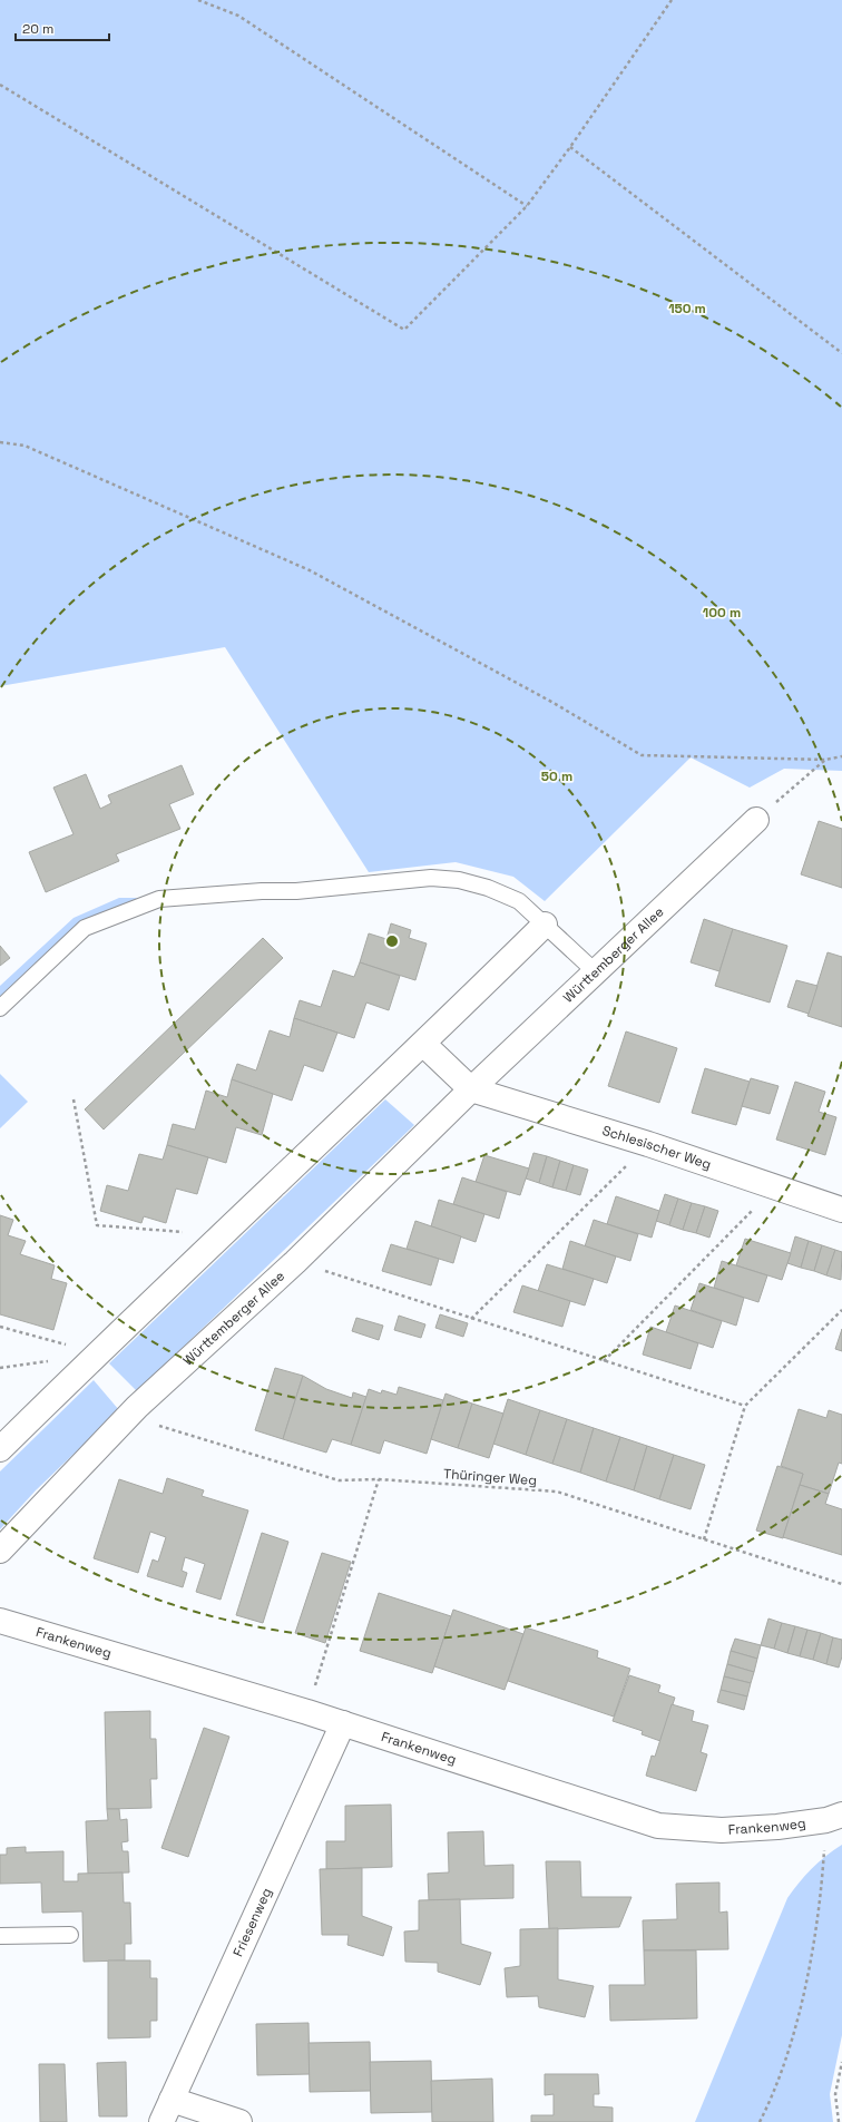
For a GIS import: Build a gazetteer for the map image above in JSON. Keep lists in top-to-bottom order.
{
  "streets": {
    "street": [
      "Württemberger Allee",
      "Schlesischer Weg",
      "Frankenweg",
      "Friesenweg"
    ],
    "path": ["Thüringer Weg"]
  },
  "crossings": [
    ["Württemberger Allee", "Schlesischer Weg"],
    ["Württemberger Allee", "Thüringer Weg"],
    ["Frankenweg", "Friesenweg"]
  ],
  "scale_bar": "20 m",
  "rings": ["150 m", "100 m", "50 m"]
}
